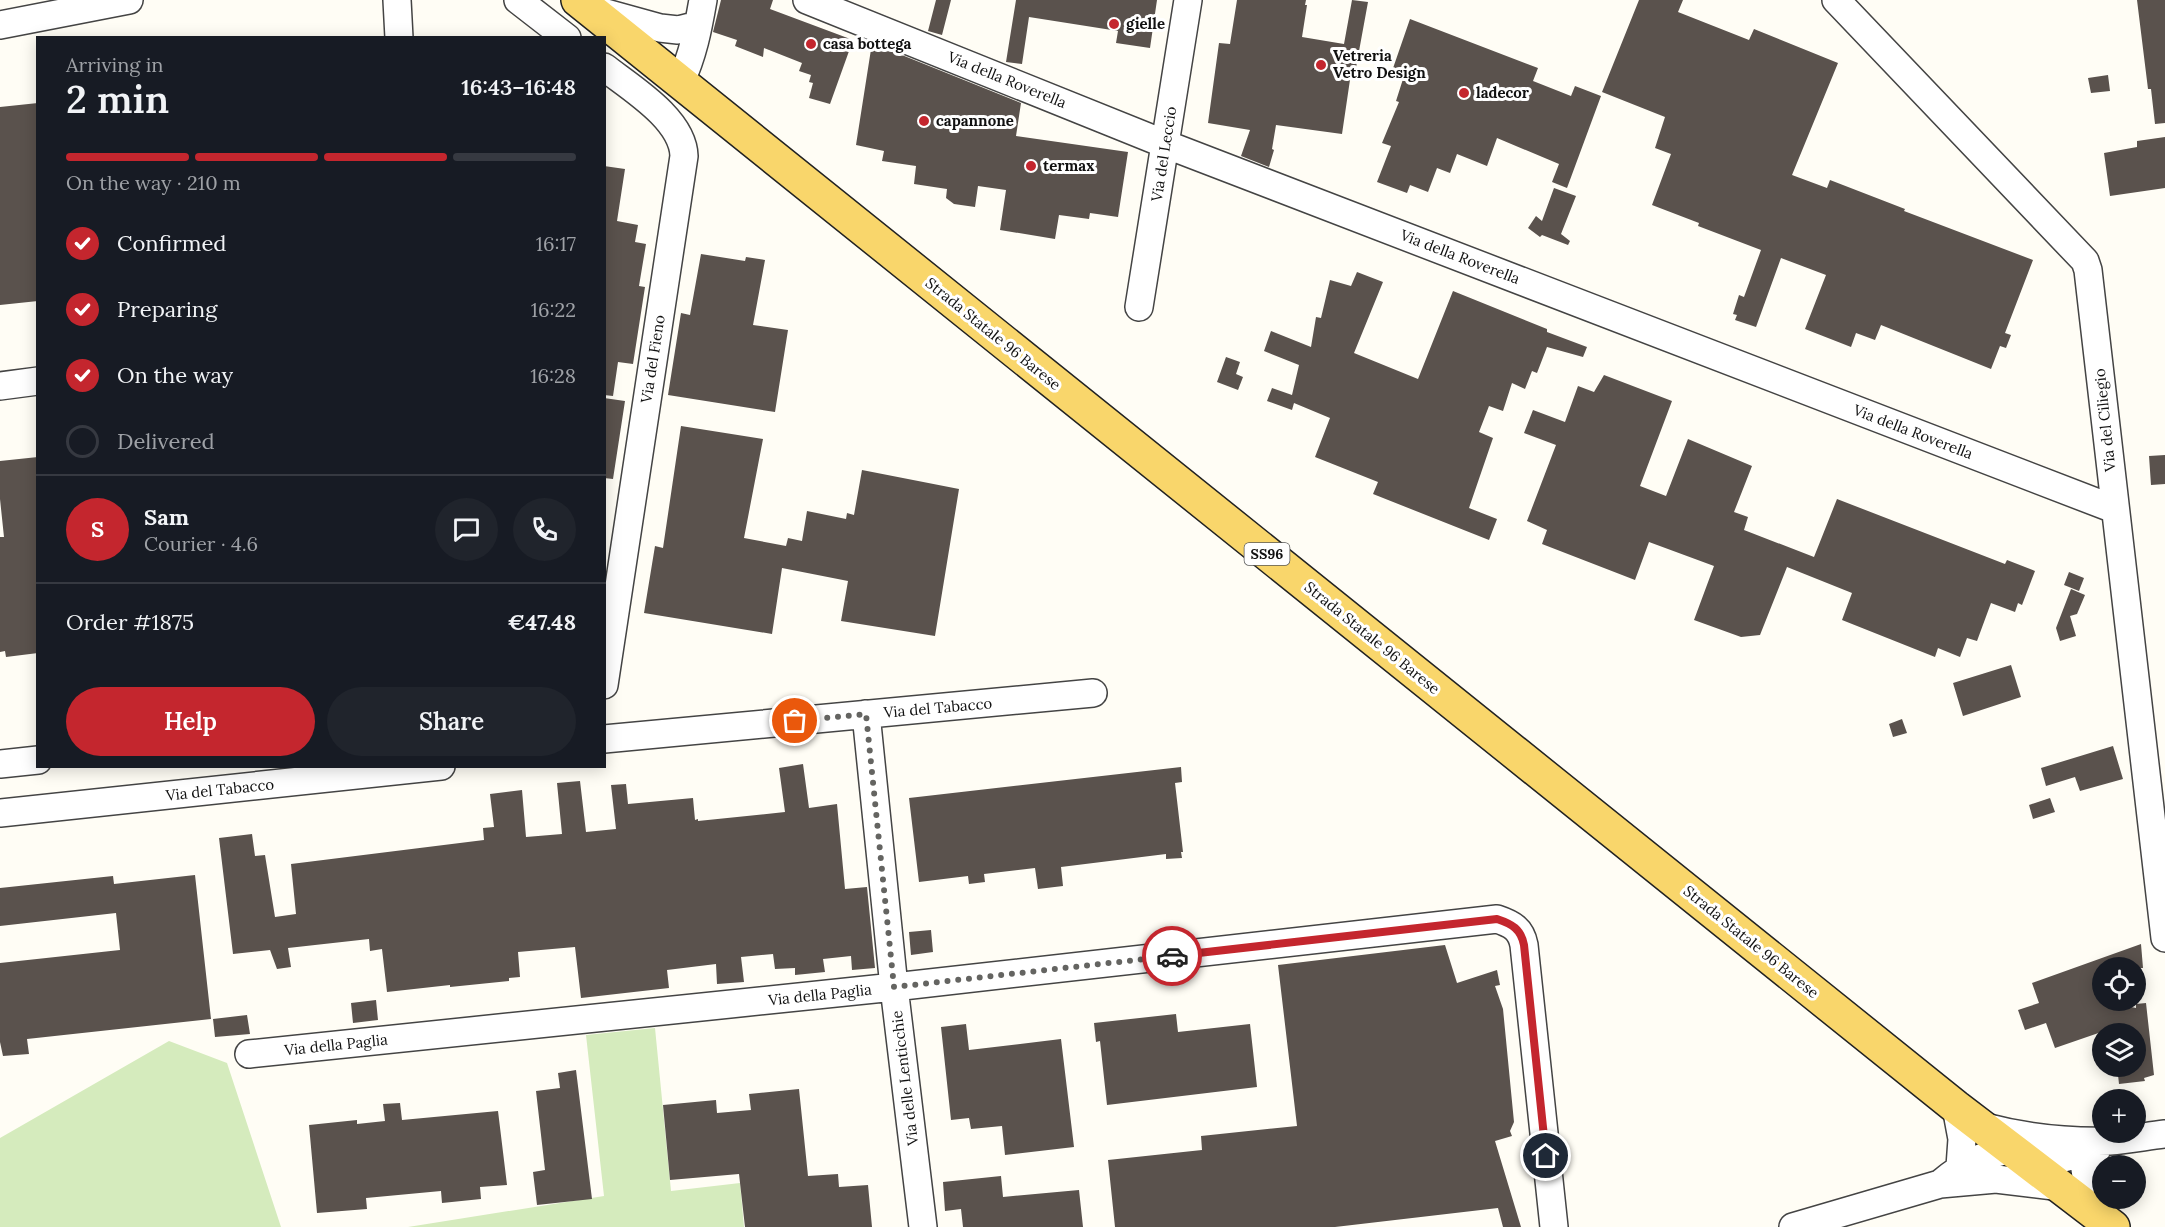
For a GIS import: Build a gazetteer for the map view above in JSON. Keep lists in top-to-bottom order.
{
  "streets": {
    "main road": ["Strada Statale 96 Barese", "SS96"],
    "street": [
      "Via della Roverella",
      "Via del Leccio",
      "Via del Fieno",
      "Via del Ciliegio",
      "Via del Tabacco",
      "Via della Paglia",
      "Via delle Lenticchie"
    ]
  },
  "crossings": [
    ["Via della Roverella", "Via del Leccio"],
    ["Via della Roverella", "Via del Ciliegio"],
    ["Via del Tabacco", "Via delle Lenticchie"],
    ["Via della Paglia", "Via delle Lenticchie"]
  ],
  "places": [
    "gielle",
    "casa bottega",
    "Vetreria Vetro Design",
    "ladecor",
    "capannone",
    "termax"
  ],
  "page": {
    "heading": ["2 min", "Arriving in", "16:43–16:48"],
    "panel": [
      "Sam",
      "Courier · 4.6",
      "Order #1875",
      "€47.48"
    ],
    "bar": "On the way · 210 m",
    "list": [
      ["Confirmed", "16:17"],
      ["Preparing", "16:22"],
      ["On the way", "16:28"],
      "Delivered"
    ],
    "round": "S",
    "buttons": ["Help", "Share"],
    "map_buttons": ["+", "−"]
  }
}
